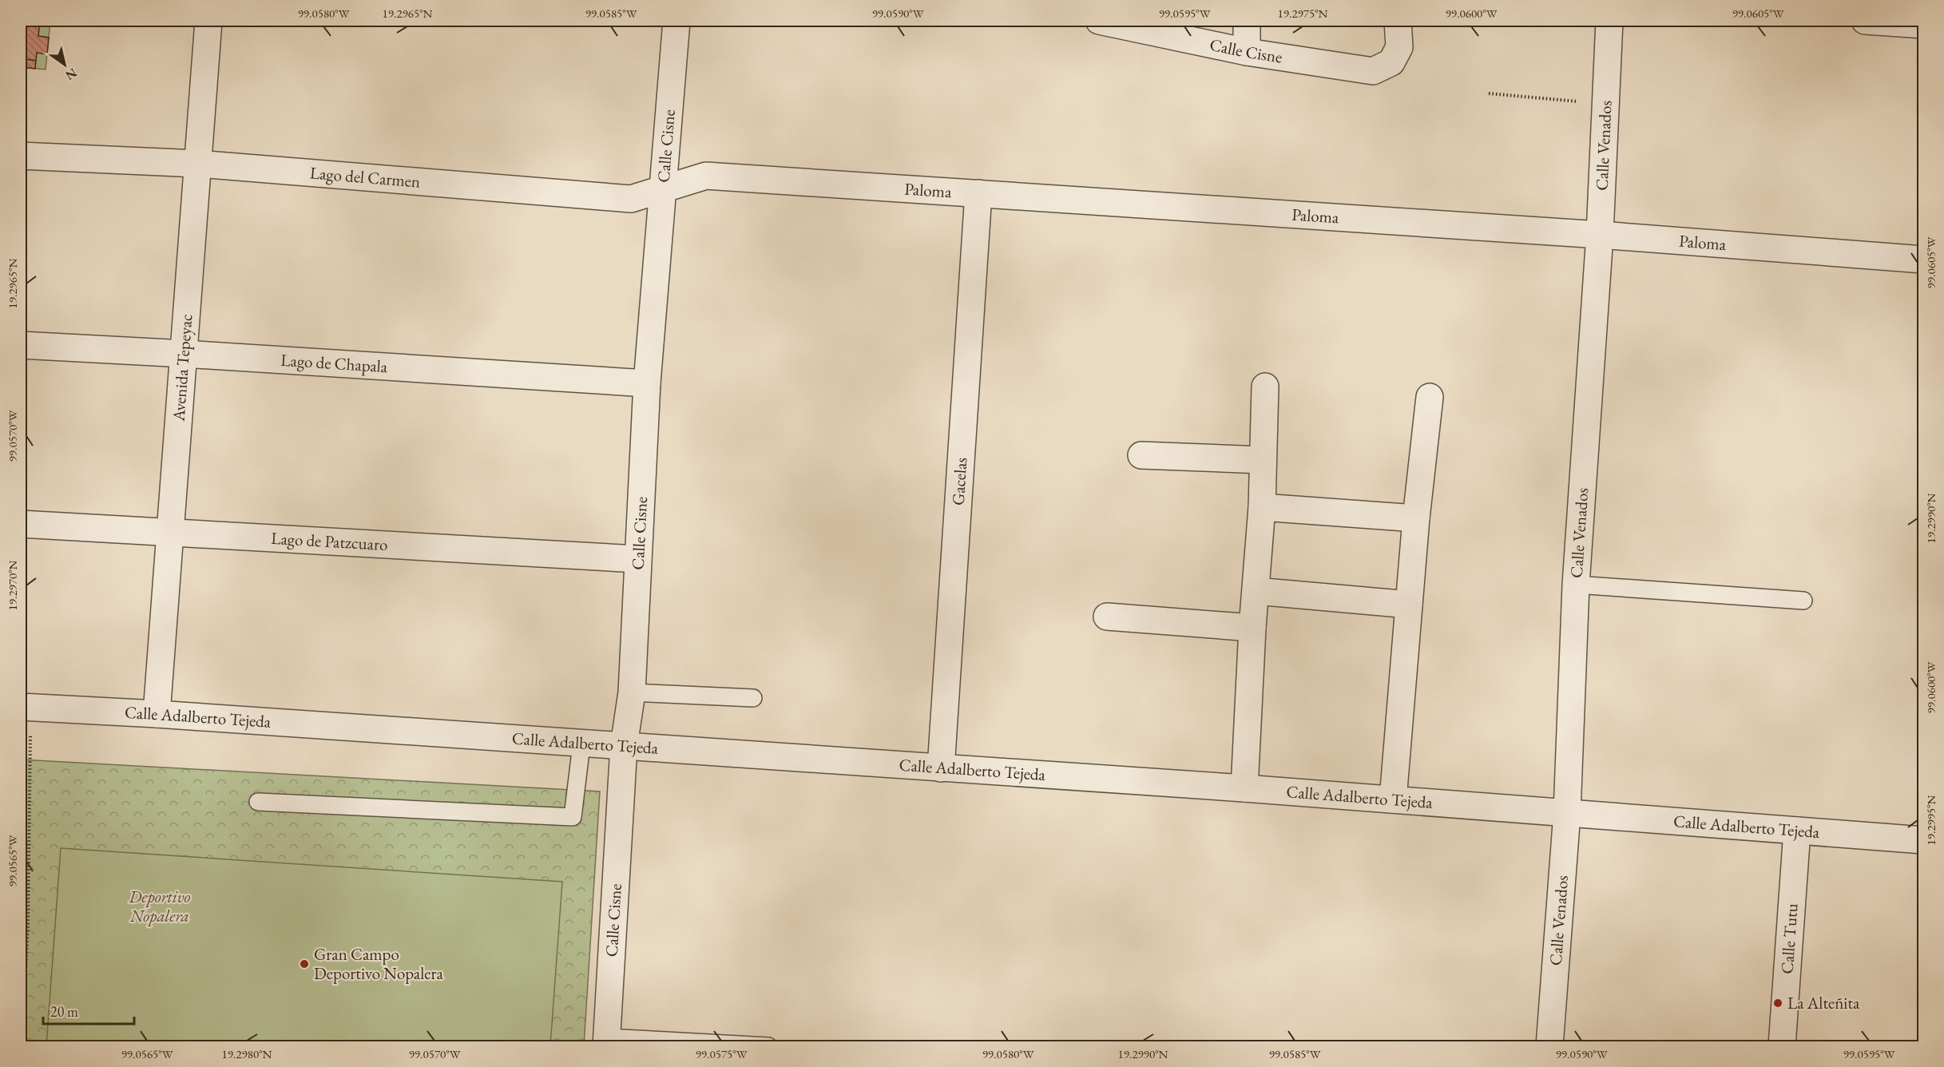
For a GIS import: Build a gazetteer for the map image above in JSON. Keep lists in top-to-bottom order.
{
  "streets": {
    "street": [
      "Calle Cisne",
      "Calle Venados",
      "Lago del Carmen",
      "Paloma",
      "Lago de Chapala",
      "Avenida Tepeyac",
      "Gacelas",
      "Lago de Patzcuaro",
      "Calle Adalberto Tejeda",
      "Calle Tutu"
    ]
  },
  "crossings": [
    ["Calle Cisne", "Lago del Carmen"],
    ["Calle Cisne", "Lago de Chapala"],
    ["Calle Cisne", "Lago de Patzcuaro"],
    ["Calle Cisne", "Calle Adalberto Tejeda"],
    ["Calle Venados", "Paloma"],
    ["Calle Venados", "Calle Adalberto Tejeda"],
    ["Lago del Carmen", "Paloma"],
    ["Lago del Carmen", "Avenida Tepeyac"],
    ["Paloma", "Gacelas"],
    ["Lago de Chapala", "Avenida Tepeyac"],
    ["Avenida Tepeyac", "Lago de Patzcuaro"],
    ["Avenida Tepeyac", "Calle Adalberto Tejeda"],
    ["Gacelas", "Calle Adalberto Tejeda"],
    ["Calle Adalberto Tejeda", "Calle Tutu"]
  ],
  "parks": ["Deportivo Nopalera"],
  "places": ["Gran Campo Deportivo Nopalera", "La Alteñita"],
  "scale_bar": "20 m",
  "north": "bottom right",
  "coordinates": [
    "99.0580°W",
    "19.2965°N",
    "99.0585°W",
    "99.0590°W",
    "99.0595°W",
    "19.2975°N",
    "99.0600°W",
    "99.0605°W",
    "99.0570°W",
    "19.2990°N",
    "19.2970°N",
    "19.2995°N",
    "99.0565°W",
    "19.2980°N",
    "99.0575°W"
  ]
}
